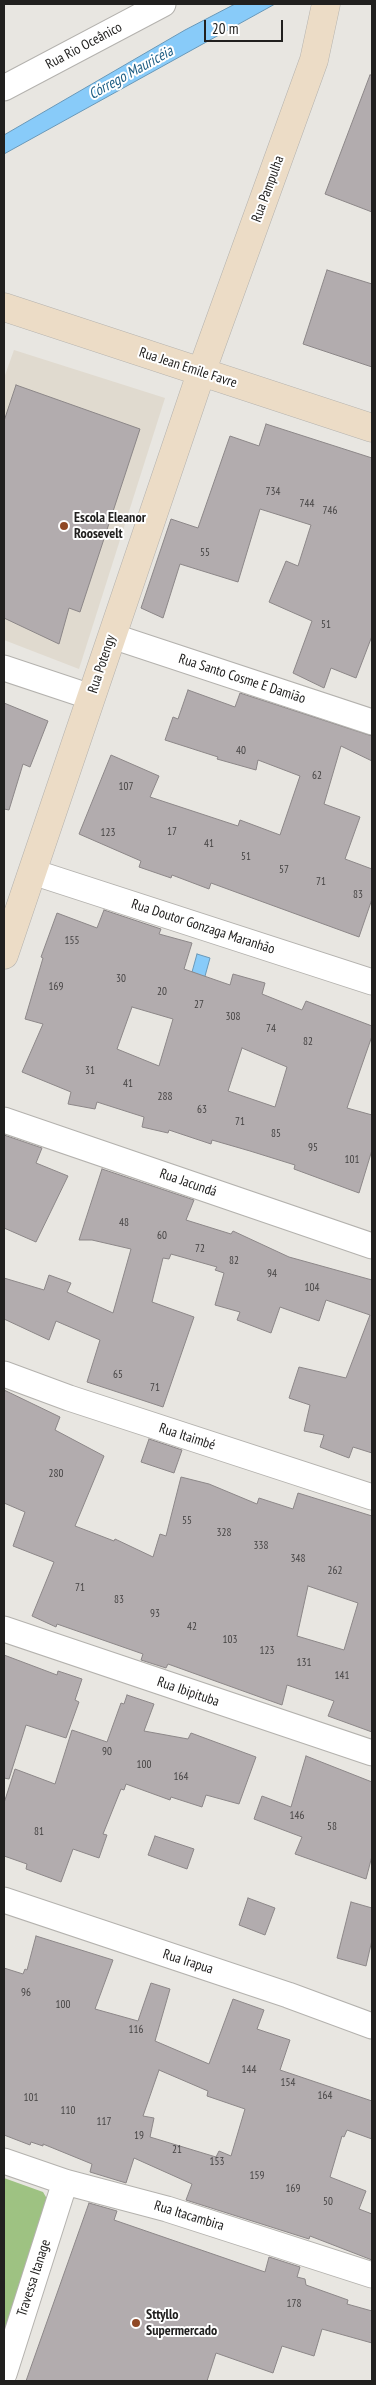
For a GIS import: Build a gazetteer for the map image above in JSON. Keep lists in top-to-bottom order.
{
  "streets": {
    "main road": ["Rua Pampulha", "Rua Jean Emile Favre", "Rua Potengy"],
    "street": [
      "Rua Rio Oceânico",
      "Rua Santo Cosme E Damião",
      "Rua Doutor Gonzaga Maranhão",
      "Rua Jacundá",
      "Rua Itaimbé",
      "Rua Ibipituba",
      "Rua Irapua",
      "Rua Itacambira",
      "Travessa Itanage"
    ]
  },
  "crossings": [
    ["Rua Pampulha", "Rua Jean Emile Favre"],
    ["Rua Pampulha", "Rua Potengy"],
    ["Rua Jean Emile Favre", "Rua Potengy"],
    ["Rua Potengy", "Rua Santo Cosme E Damião"],
    ["Rua Potengy", "Rua Doutor Gonzaga Maranhão"],
    ["Rua Itacambira", "Travessa Itanage"]
  ],
  "water": ["Córrego Mauricéia"],
  "places": ["Escola Eleanor Roosevelt", "Sttyllo Supermercado"],
  "house_numbers": [
    "734",
    "744",
    "746",
    "55",
    "51",
    "40",
    "62",
    "107",
    "17",
    "123",
    "41",
    "51",
    "57",
    "71",
    "83",
    "155",
    "30",
    "169",
    "20",
    "27",
    "308",
    "74",
    "82",
    "31",
    "41",
    "288",
    "63",
    "71",
    "85",
    "95",
    "101",
    "48",
    "60",
    "72",
    "82",
    "94",
    "104",
    "65",
    "71",
    "280",
    "55",
    "328",
    "338",
    "348",
    "262",
    "71",
    "83",
    "93",
    "42",
    "103",
    "123",
    "131",
    "141",
    "90",
    "100",
    "164",
    "146",
    "58",
    "81",
    "96",
    "100",
    "116",
    "144",
    "154",
    "164",
    "101",
    "110",
    "117",
    "19",
    "21",
    "153",
    "159",
    "169",
    "50",
    "178"
  ],
  "scale_bar": "20 m"
}
